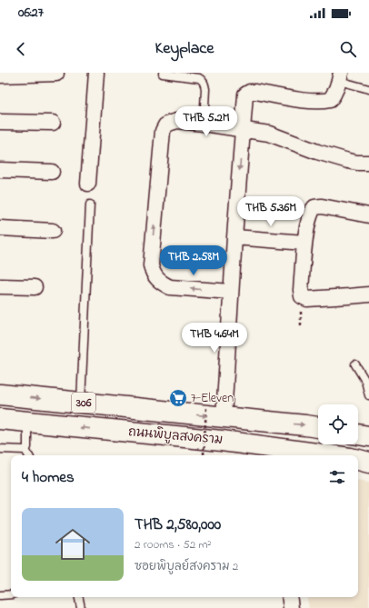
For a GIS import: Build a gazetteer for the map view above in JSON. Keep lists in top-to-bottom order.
{
  "streets": {
    "main road": ["306", "ถนนพิบูลสงคราม"]
  },
  "places": {
    "supermarket": ["7-Eleven"]
  },
  "page": {
    "status": "06:27",
    "header": "Keyplace",
    "price": [
      "THB 5.2M",
      "THB 5.36M",
      "THB 2.58M",
      "THB 4.64M"
    ],
    "heading": "4 homes",
    "list": [
      {
        "name": "THB 2,580,000",
        "note": "2 rooms · 52 m² · ซอยพิบูลย์สงคราม 2"
      }
    ]
  }
}
